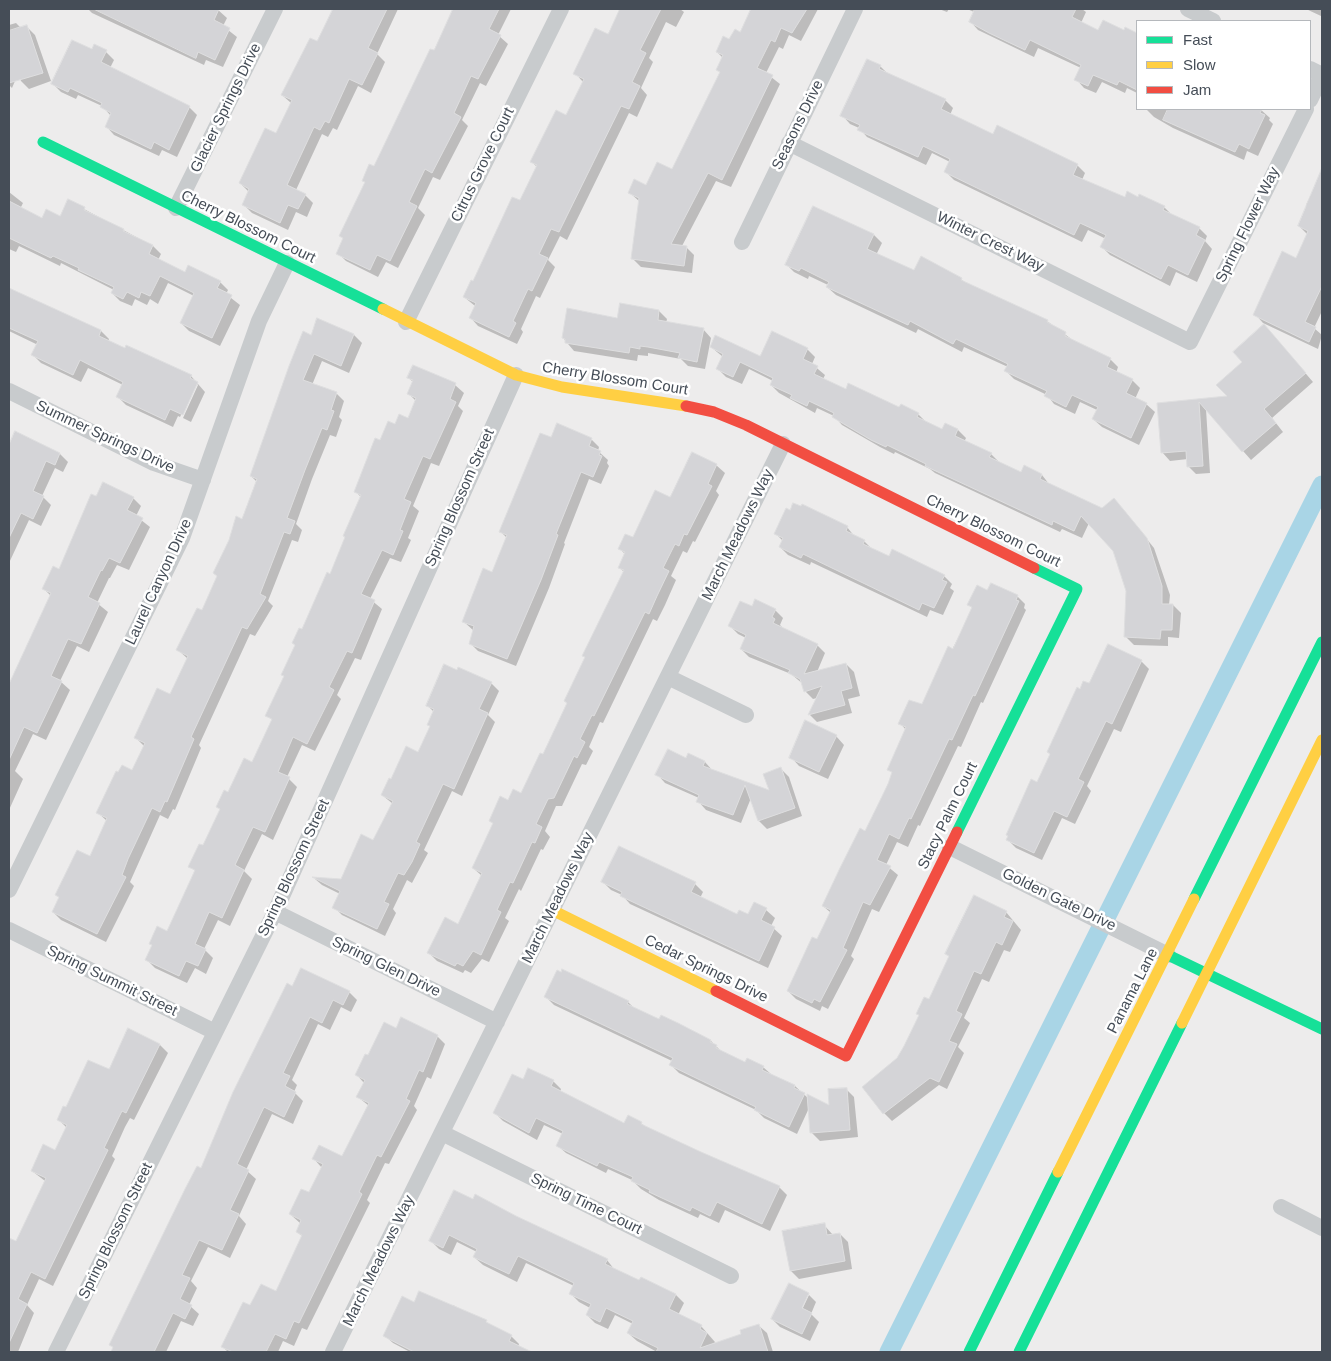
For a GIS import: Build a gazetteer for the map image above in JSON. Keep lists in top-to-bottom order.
{
  "streets": {
    "street": [
      "Glacier Springs Drive",
      "Seasons Drive",
      "Citrus Grove Court",
      "Spring Flower Way",
      "Cherry Blossom Court",
      "Winter Crest Way",
      "Summer Springs Drive",
      "Spring Blossom Street",
      "March Meadows Way",
      "Laurel Canyon Drive",
      "Stacy Palm Court",
      "Golden Gate Drive",
      "Spring Glen Drive",
      "Cedar Springs Drive",
      "Spring Summit Street",
      "Panama Lane",
      "Spring Time Court"
    ]
  },
  "crossings": [
    ["Glacier Springs Drive", "Cherry Blossom Court"],
    ["Seasons Drive", "Winter Crest Way"],
    ["Citrus Grove Court", "Cherry Blossom Court"],
    ["Spring Flower Way", "Winter Crest Way"],
    ["Cherry Blossom Court", "Spring Blossom Street"],
    ["Cherry Blossom Court", "March Meadows Way"],
    ["Cherry Blossom Court", "Laurel Canyon Drive"],
    ["Cherry Blossom Court", "Stacy Palm Court"],
    ["Summer Springs Drive", "Laurel Canyon Drive"],
    ["Spring Blossom Street", "Spring Glen Drive"],
    ["Spring Blossom Street", "Spring Summit Street"],
    ["March Meadows Way", "Spring Glen Drive"],
    ["March Meadows Way", "Cedar Springs Drive"],
    ["March Meadows Way", "Spring Time Court"],
    ["Stacy Palm Court", "Golden Gate Drive"],
    ["Stacy Palm Court", "Cedar Springs Drive"],
    ["Golden Gate Drive", "Panama Lane"]
  ],
  "legend": ["Fast", "Slow", "Jam"]
}
